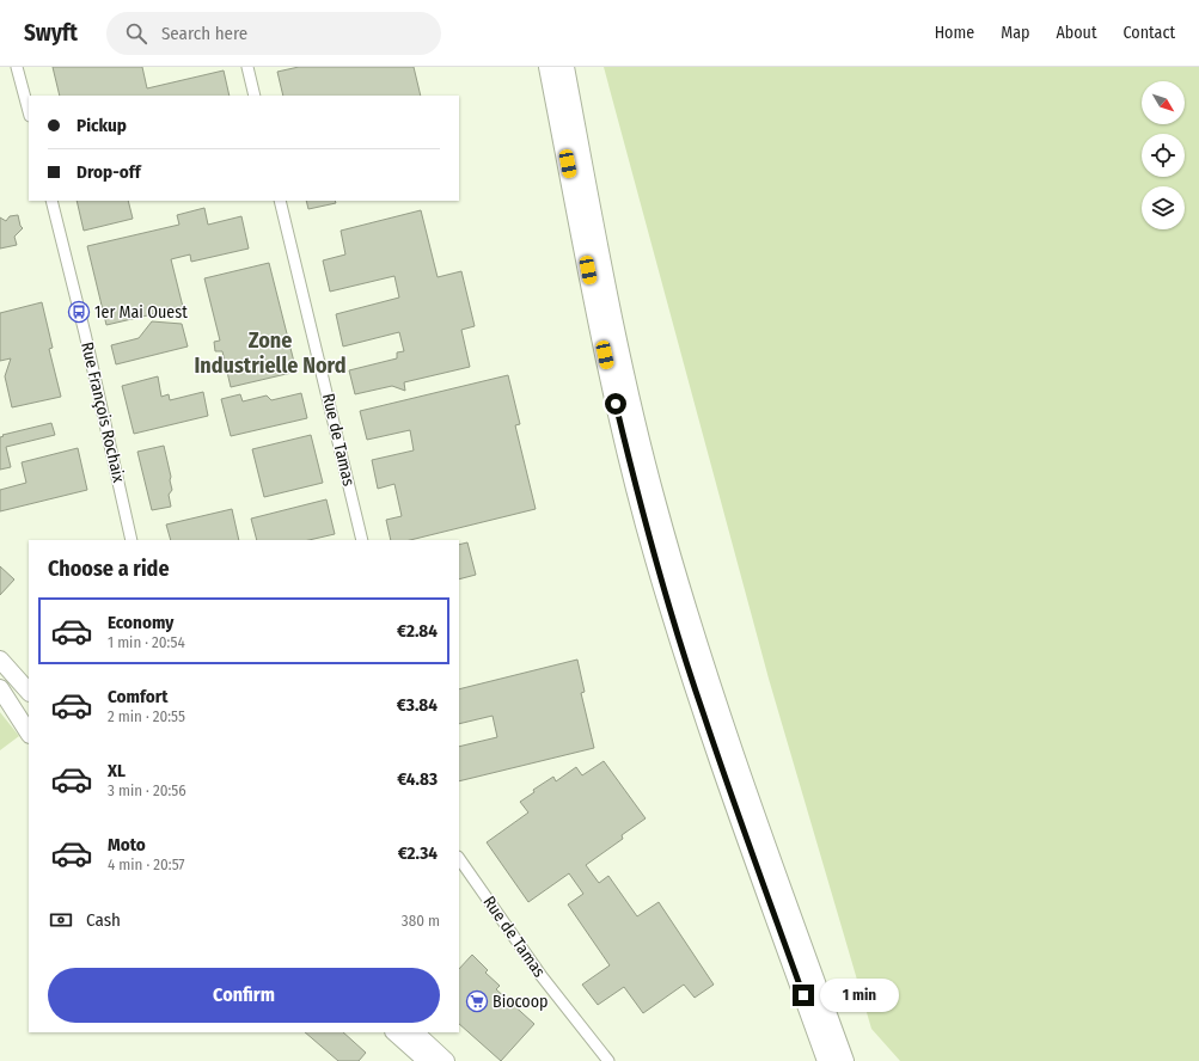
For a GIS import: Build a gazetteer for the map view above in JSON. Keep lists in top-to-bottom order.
{
  "streets": {
    "street": ["Rue François Rochaix", "Rue de Tamas"]
  },
  "districts": ["Zone Industrielle Nord"],
  "places": {
    "bus stop": ["1er Mai Ouest"],
    "supermarket": ["Biocoop"]
  },
  "north": "bottom right",
  "page": {
    "header": "Swyft",
    "search": "Search here",
    "nav": [
      "Home",
      "Map",
      "About",
      "Contact"
    ],
    "banner": ["Pickup", "Drop-off"],
    "heading": "Choose a ride",
    "list": [
      {
        "name": "Economy",
        "note": "1 min · 20:54",
        "value": "€2.84"
      },
      {
        "name": "Comfort",
        "note": "2 min · 20:55",
        "value": "€3.84"
      },
      {
        "name": "XL",
        "note": "3 min · 20:56",
        "value": "€4.83"
      },
      {
        "name": "Moto",
        "note": "4 min · 20:57",
        "value": "€2.34"
      }
    ],
    "pay": ["Cash", "380 m"],
    "buttons": "Confirm",
    "bubble": "1 min"
  }
}
